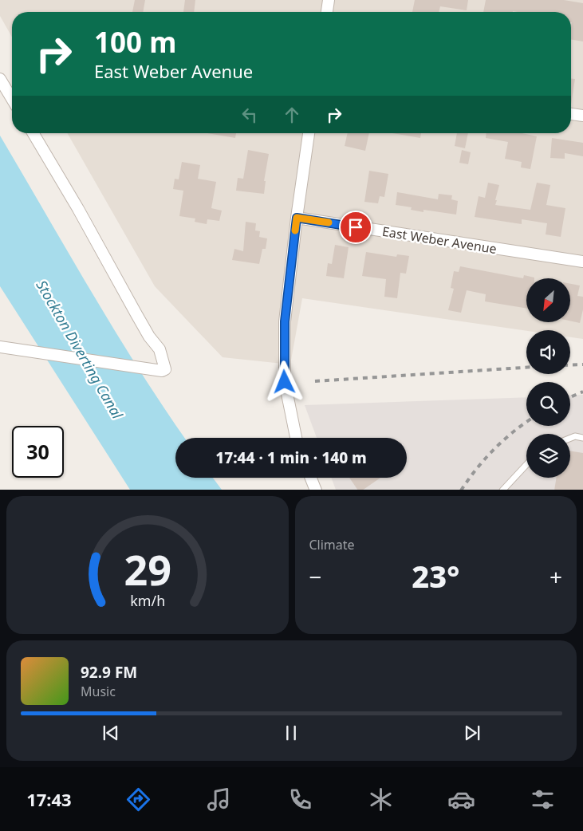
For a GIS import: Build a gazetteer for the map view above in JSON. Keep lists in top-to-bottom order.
{
  "streets": {
    "street": ["East Weber Avenue"]
  },
  "water": ["Stockton Diverting Canal"],
  "north": "bottom left",
  "page": {
    "turn": ["100 m", "East Weber Avenue"],
    "limit": "30",
    "trip": "17:44 · 1 min · 140 m",
    "tile": "Climate",
    "heat": ["−", "23°", "+"],
    "song": ["92.9 FM", "Music"],
    "tabs": "17:43",
    "gauge": ["29", "km/h"]
  }
}
